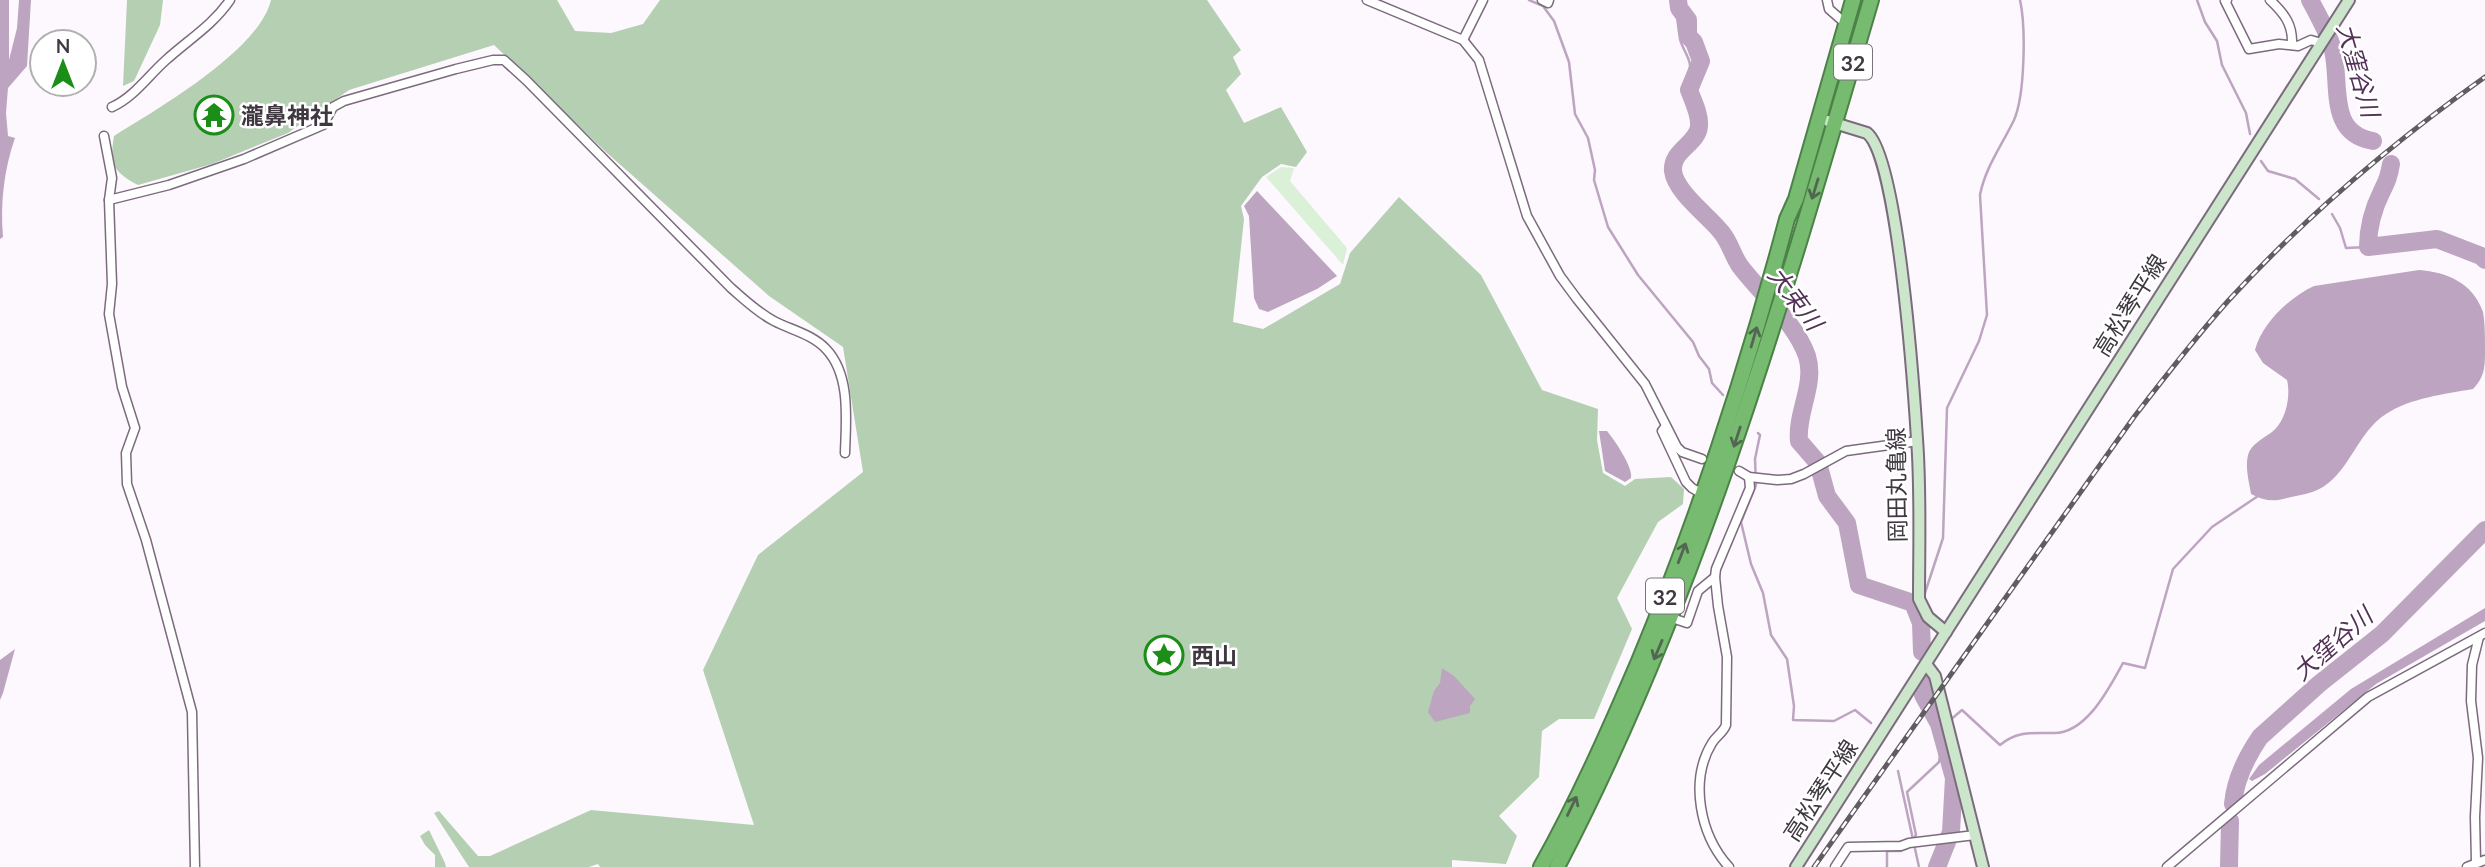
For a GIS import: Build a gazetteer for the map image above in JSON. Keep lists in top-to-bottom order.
{
  "streets": {
    "highway": ["32"],
    "main road": ["高松琴平線", "岡田丸亀線"]
  },
  "crossings": [
    ["32", "岡田丸亀線"],
    ["高松琴平線", "岡田丸亀線"]
  ],
  "water": ["大窪谷川", "大束川"],
  "places": {
    "temple": ["瀧鼻神社"],
    "place": ["西山"]
  },
  "north": "top"
}
